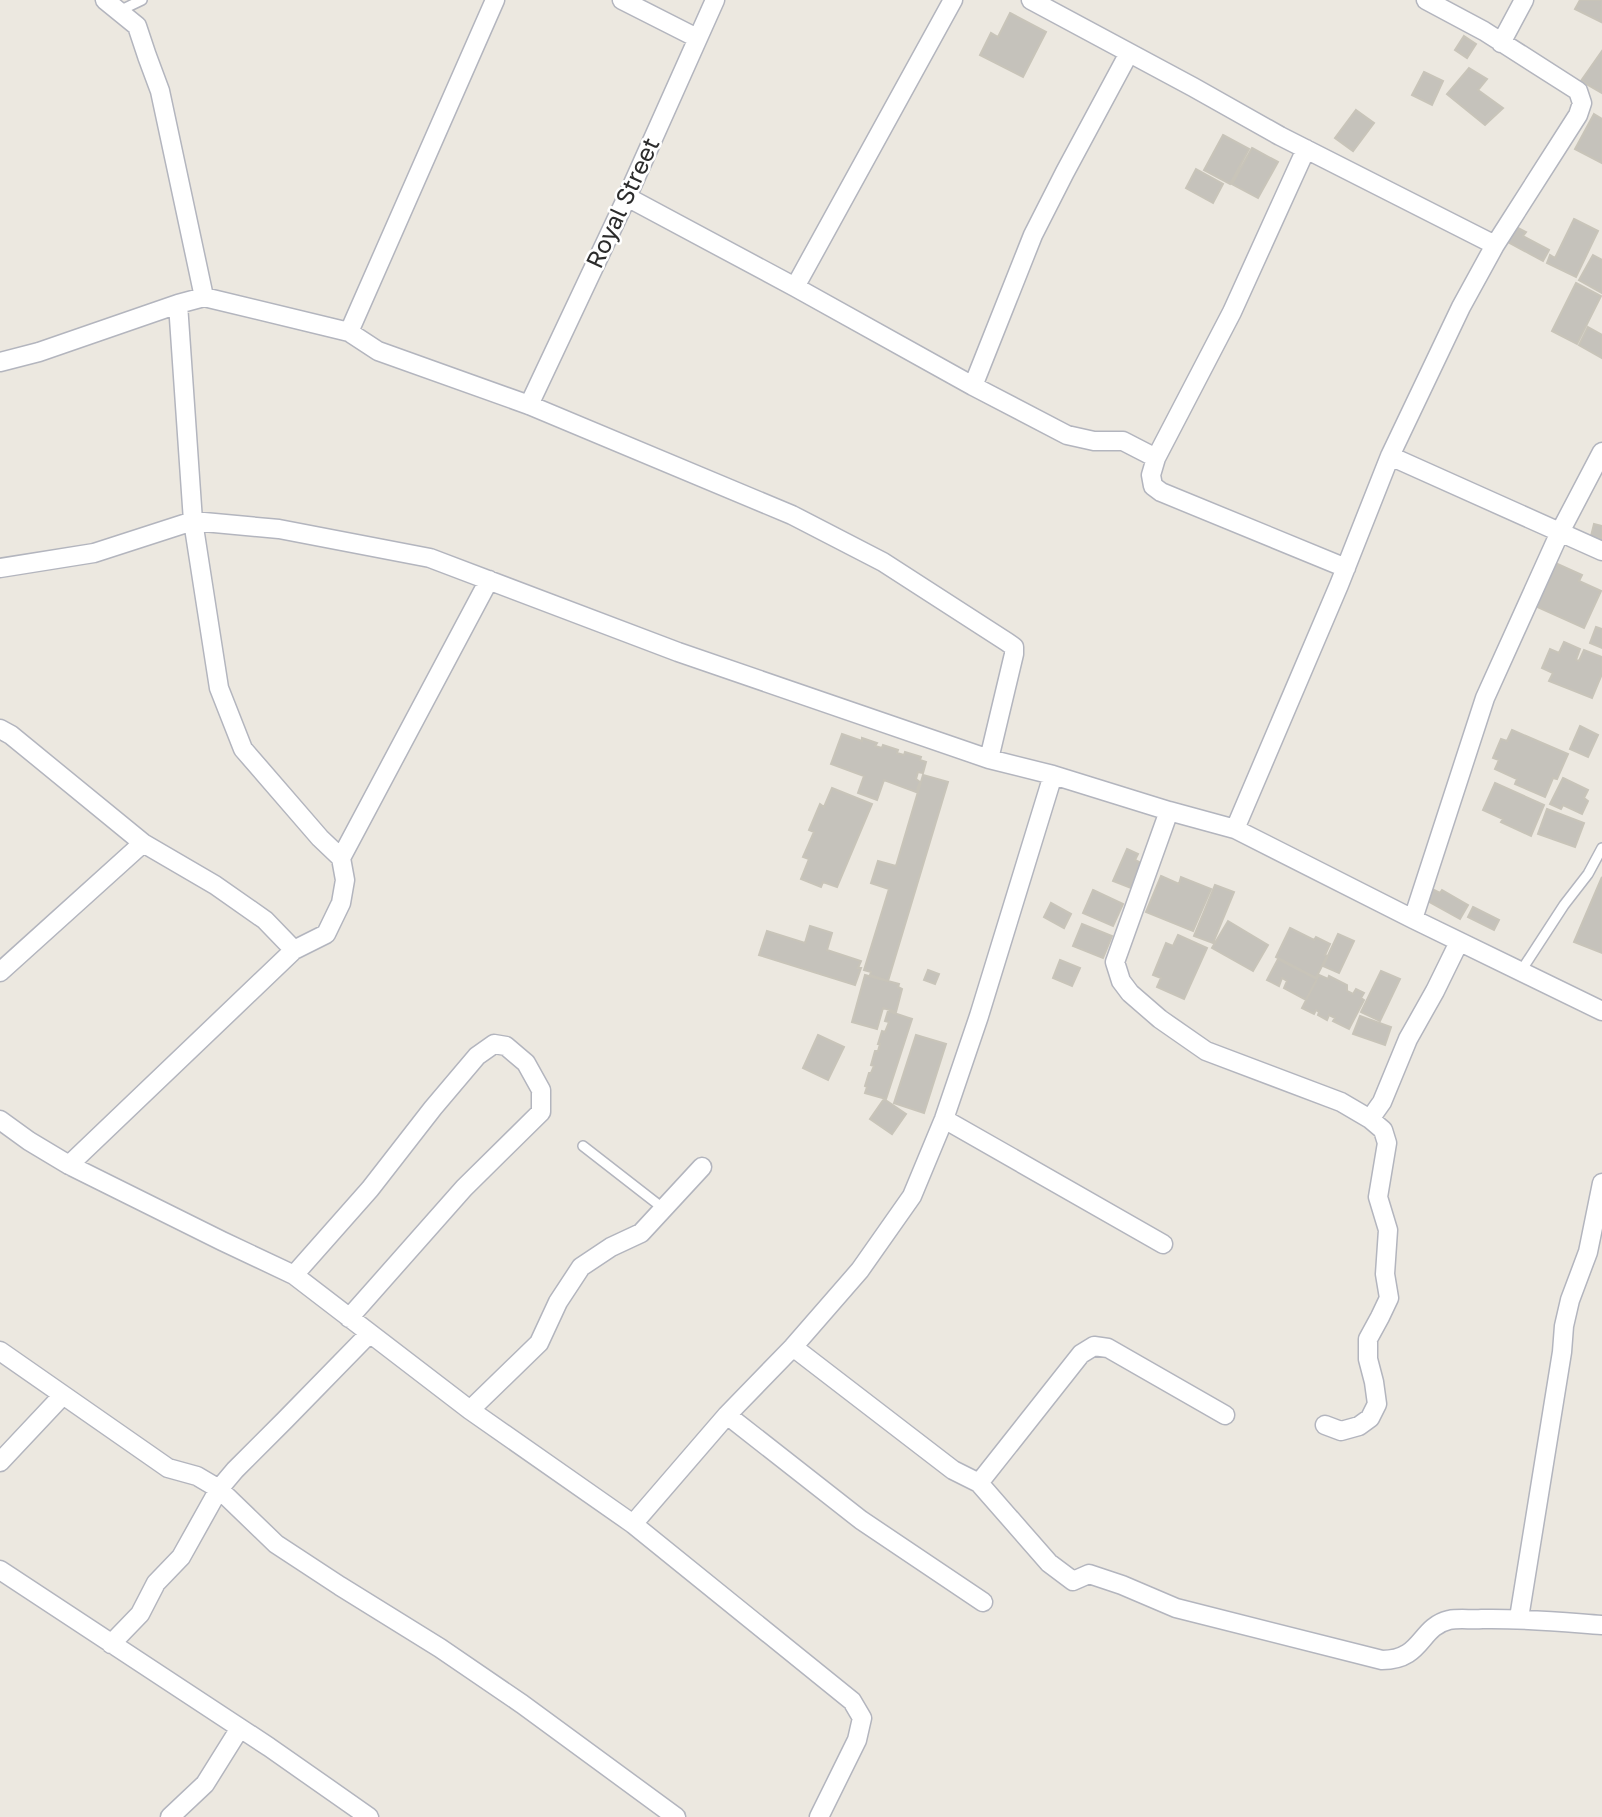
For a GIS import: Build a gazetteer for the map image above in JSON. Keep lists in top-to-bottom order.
{
  "streets": {
    "street": ["Royal Street"]
  }
}
